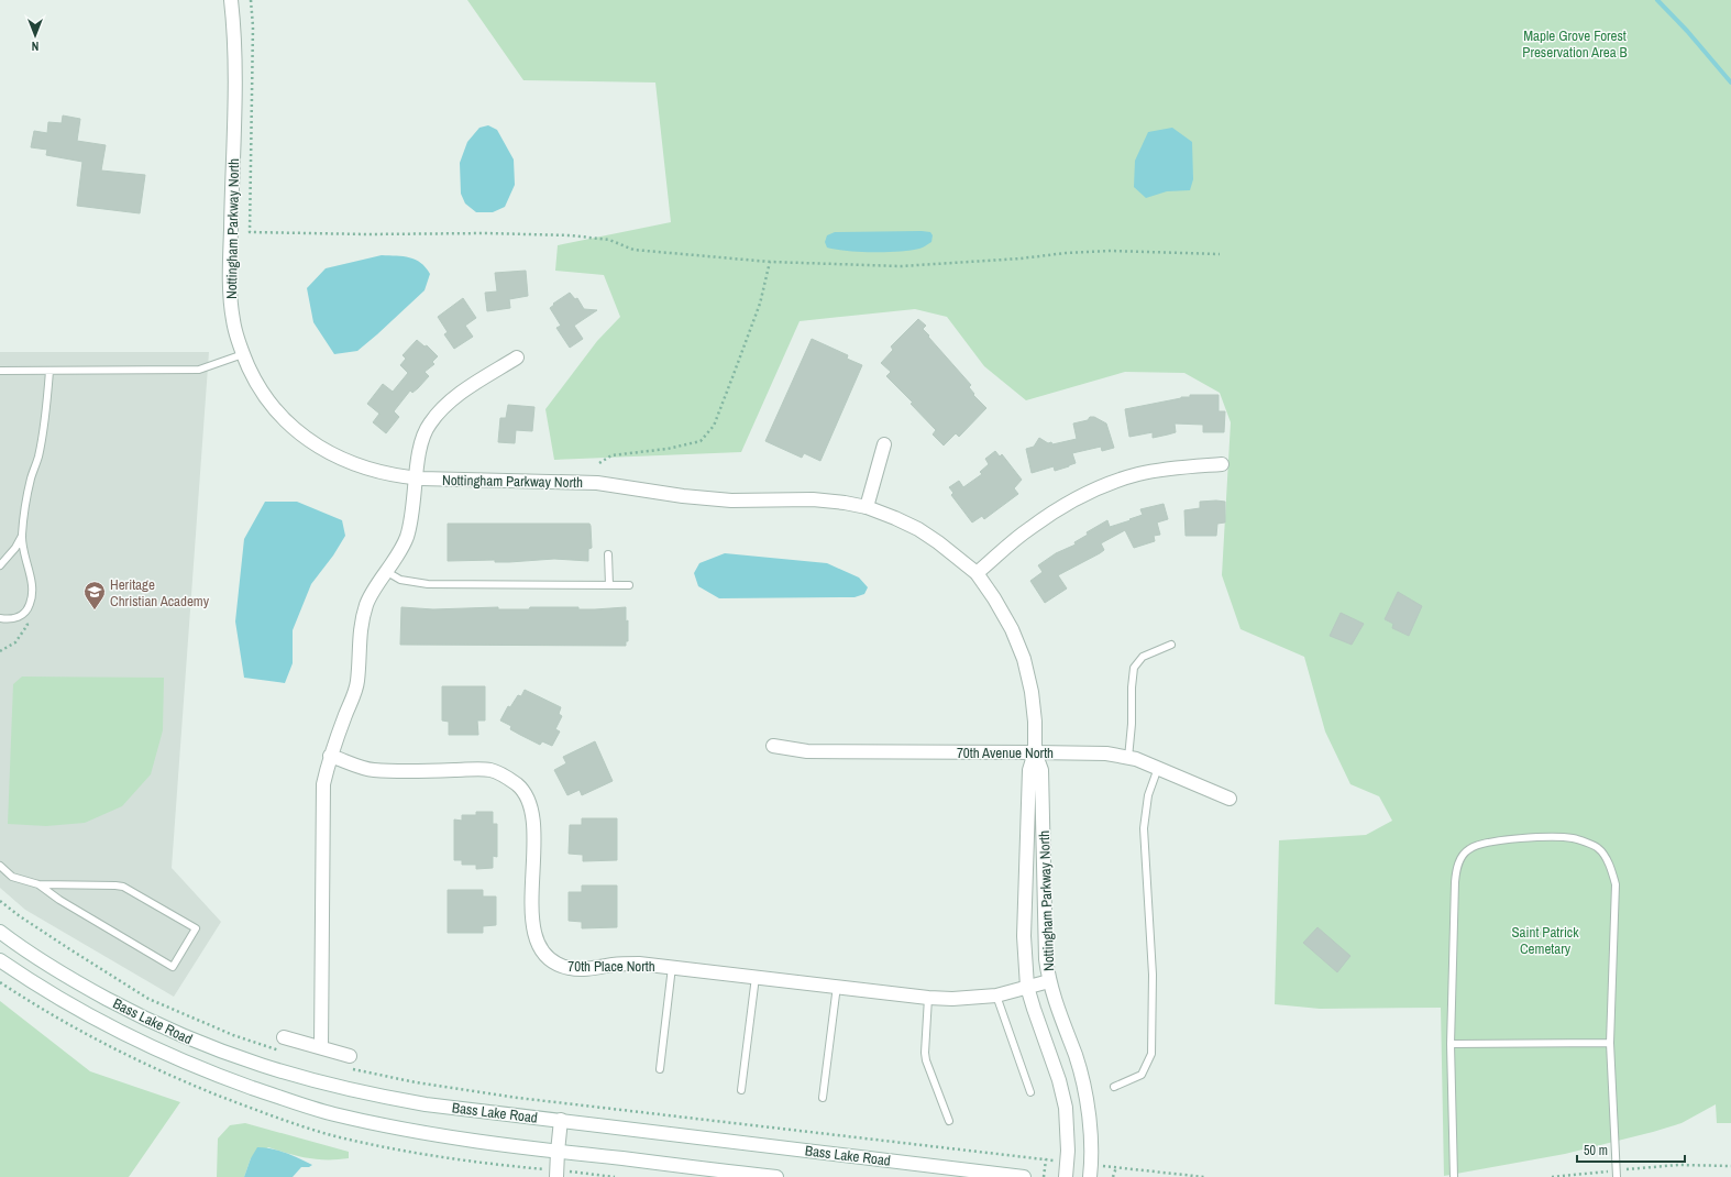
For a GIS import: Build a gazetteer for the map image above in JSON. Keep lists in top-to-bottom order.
{
  "streets": {
    "street": [
      "Nottingham Parkway North",
      "70th Avenue North",
      "70th Place North",
      "Bass Lake Road"
    ]
  },
  "crossings": [
    ["Nottingham Parkway North", "70th Avenue North"],
    ["Nottingham Parkway North", "70th Place North"]
  ],
  "parks": ["Maple Grove Forest Preservation Area B", "Saint Patrick Cemetary"],
  "places": {
    "school or university": ["Heritage Christian Academy"]
  },
  "scale_bar": "50 m",
  "north": "bottom"
}
